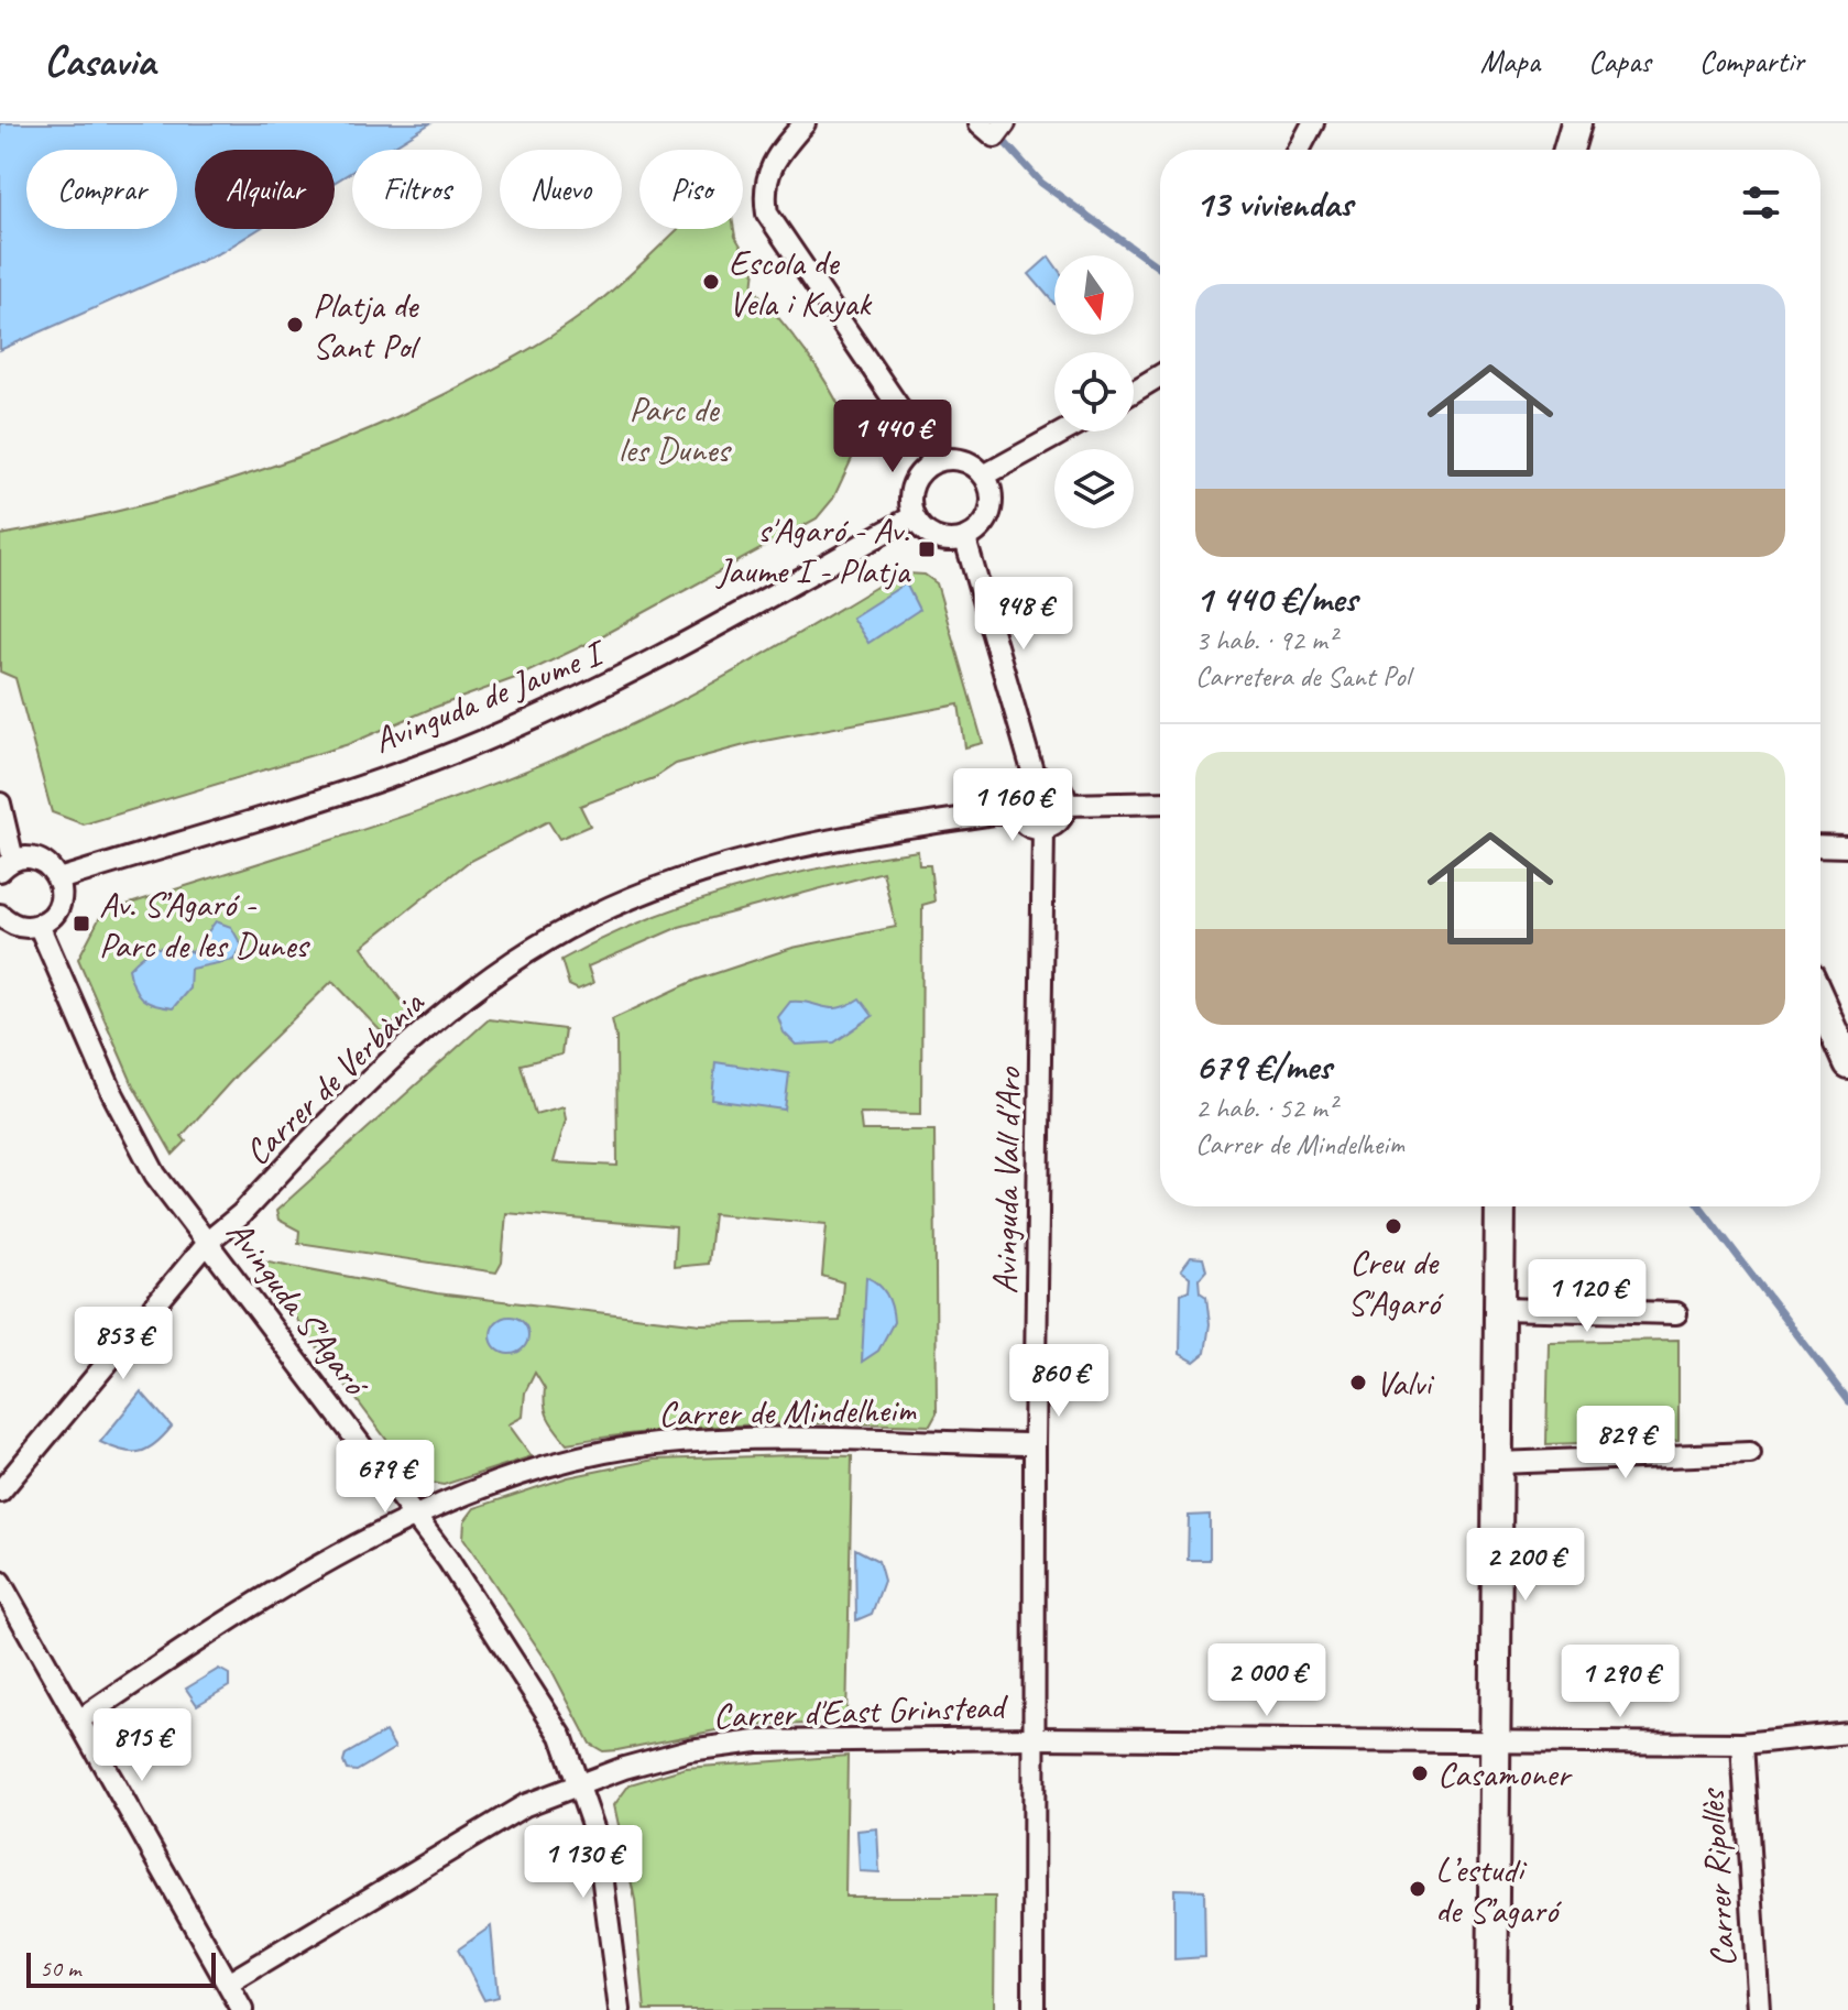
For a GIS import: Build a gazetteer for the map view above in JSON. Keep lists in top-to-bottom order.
{
  "streets": {
    "street": [
      "Avinguda de Jaume I",
      "Carrer de Verbània",
      "Avinguda Vall d'Aro",
      "Avinguda S'Agaró",
      "Carrer de Mindelheim",
      "Carrer d'East Grinstead",
      "Carrer Ripollès"
    ]
  },
  "crossings": [
    ["Carrer de Verbània", "Avinguda Vall d'Aro"],
    ["Carrer de Verbània", "Avinguda S'Agaró"],
    ["Avinguda Vall d'Aro", "Carrer de Mindelheim"],
    ["Avinguda Vall d'Aro", "Carrer d'East Grinstead"],
    ["Avinguda S'Agaró", "Carrer de Mindelheim"],
    ["Avinguda S'Agaró", "Carrer d'East Grinstead"],
    ["Carrer d'East Grinstead", "Carrer Ripollès"]
  ],
  "parks": ["Parc de les Dunes"],
  "places": {
    "other": [
      "Escola de Vela i Kayak",
      "Platja de Sant Pol",
      "Creu de S'Agaró",
      "Valvi",
      "Casamoner",
      "L’estudi de S’agaró"
    ],
    "transit": ["s'Agaró - Av. Jaume I - Platja", "Av. S’Agaró - Parc de les Dunes"]
  },
  "scale_bar": "50 m",
  "north": "bottom",
  "page": {
    "header": "Casavia",
    "nav": ["Mapa", "Capas", "Compartir"],
    "chip": [
      "Comprar",
      "Alquilar",
      "Filtros",
      "Nuevo",
      "Piso"
    ],
    "heading": "13 viviendas",
    "list": [
      {
        "name": "1 440 €/mes",
        "note": "3 hab. · 92 m² · Carretera de Sant Pol"
      },
      {
        "name": "679 €/mes",
        "note": "2 hab. · 52 m² · Carrer de Mindelheim"
      }
    ],
    "price": [
      "1 440 €",
      "948 €",
      "1 160 €",
      "1 120 €",
      "853 €",
      "860 €",
      "829 €",
      "679 €",
      "2 200 €",
      "2 000 €",
      "1 290 €",
      "815 €",
      "1 130 €"
    ],
    "scale": "50 m"
  }
}
